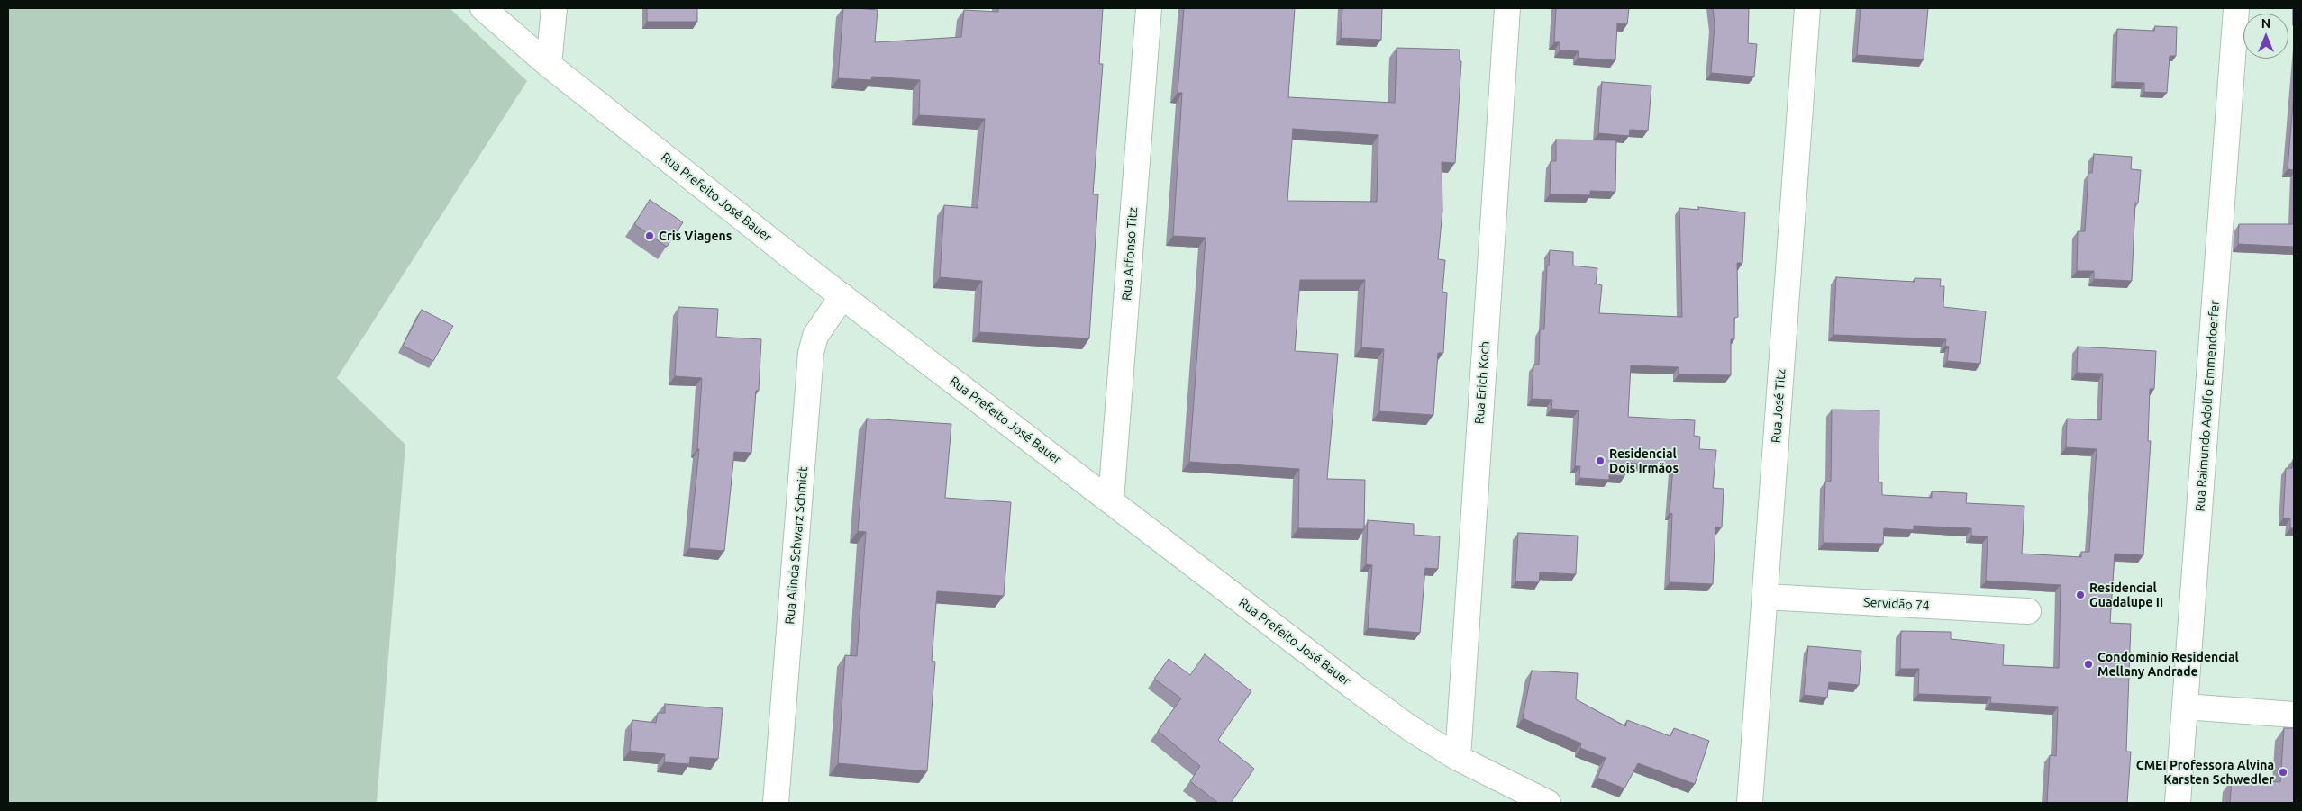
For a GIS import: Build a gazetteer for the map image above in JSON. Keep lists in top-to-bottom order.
{
  "streets": {
    "street": [
      "Rua Prefeito José Bauer",
      "Rua Affonso Titz",
      "Rua Erich Koch",
      "Rua José Titz",
      "Rua Raimundo Adolfo Emmendoerfer",
      "Rua Alinda Schwarz Schmidt",
      "Servidão 74"
    ]
  },
  "crossings": [
    ["Rua Prefeito José Bauer", "Rua Affonso Titz"],
    ["Rua Prefeito José Bauer", "Rua Erich Koch"],
    ["Rua Prefeito José Bauer", "Rua Alinda Schwarz Schmidt"],
    ["Rua José Titz", "Servidão 74"]
  ],
  "places": [
    "Cris Viagens",
    "Residencial Dois Irmãos",
    "Residencial Guadalupe II",
    "Condominio Residencial Mellany Andrade",
    "CMEI Professora Alvina Karsten Schwedler"
  ],
  "north": "top"
}
